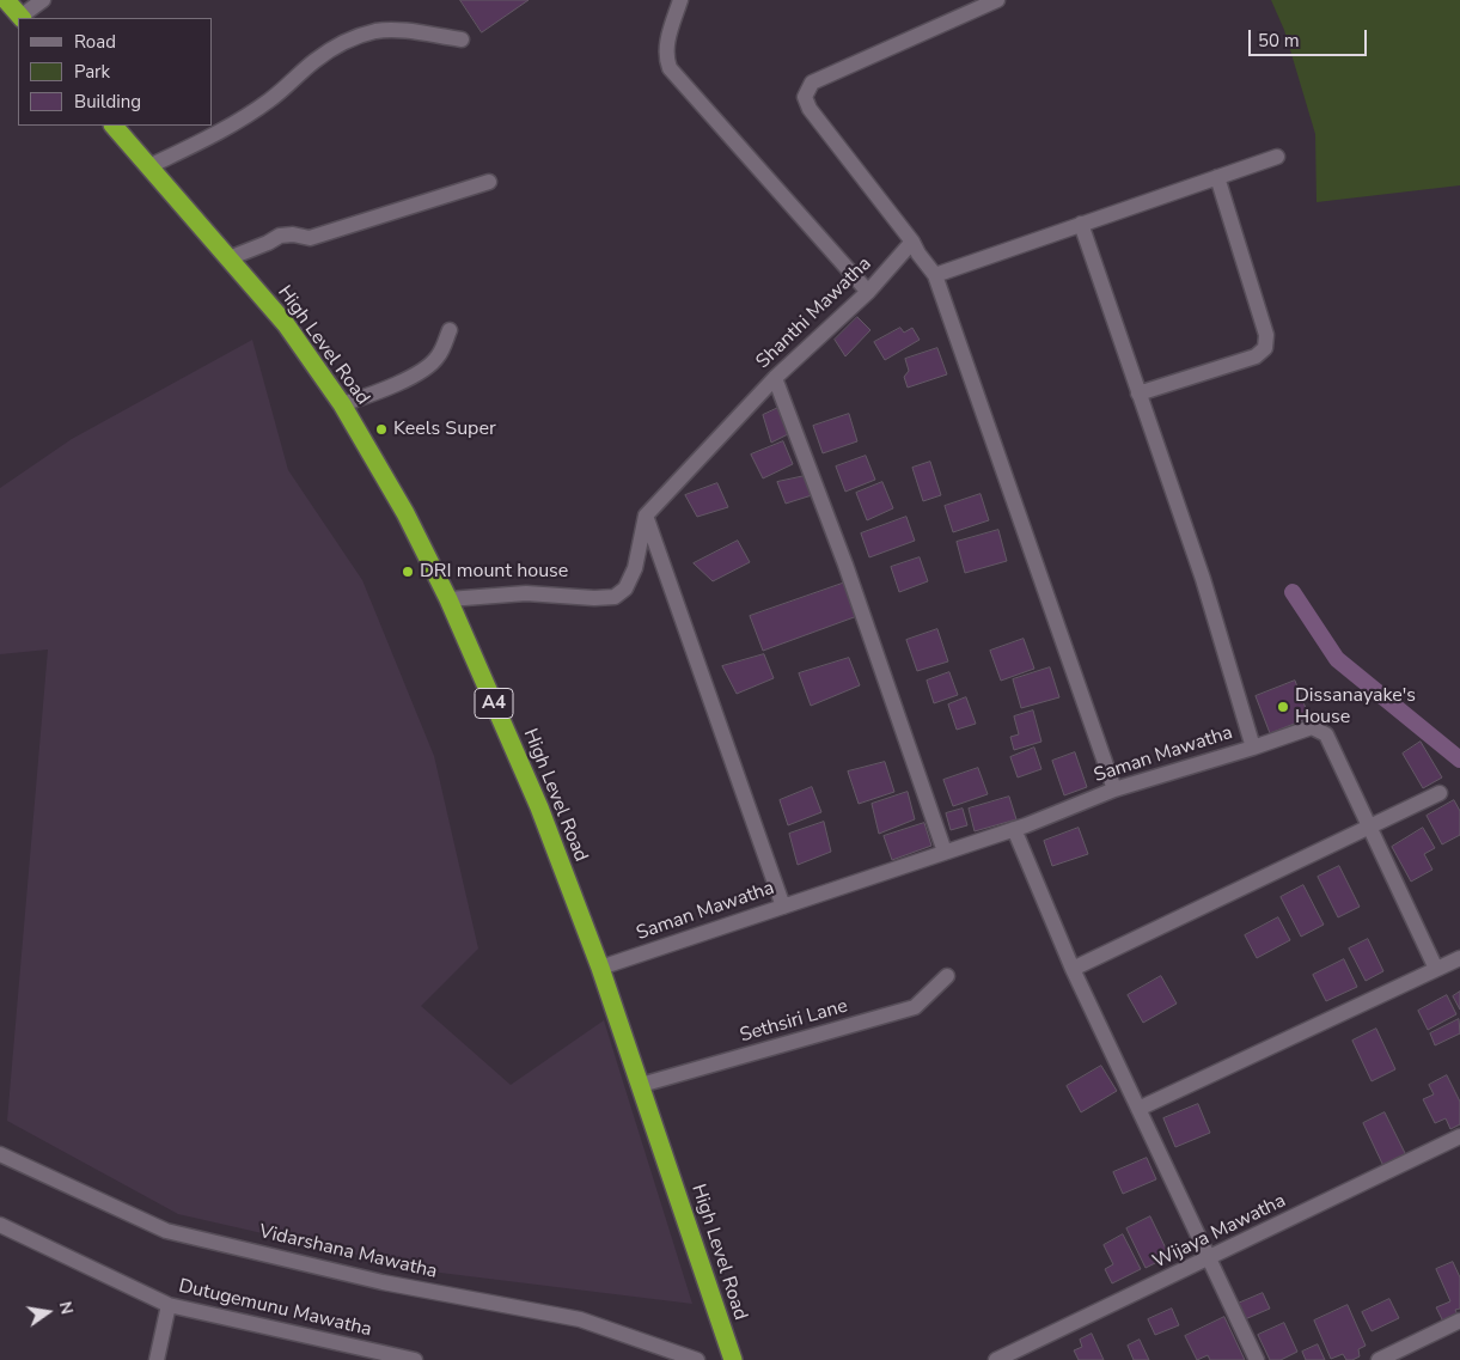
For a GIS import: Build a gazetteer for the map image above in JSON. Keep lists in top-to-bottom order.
{
  "streets": {
    "highway": ["High Level Road", "A4"],
    "street": [
      "Shanthi Mawatha",
      "Saman Mawatha",
      "Sethsiri Lane",
      "Wijaya Mawatha",
      "Vidarshana Mawatha",
      "Dutugemunu Mawatha"
    ]
  },
  "crossings": [
    ["High Level Road", "Saman Mawatha"],
    ["High Level Road", "Sethsiri Lane"]
  ],
  "places": ["Keels Super", "DRI mount house", "Dissanayake's House"],
  "legend": ["Road", "Park", "Building"],
  "scale_bar": "50 m",
  "north": "right"
}
